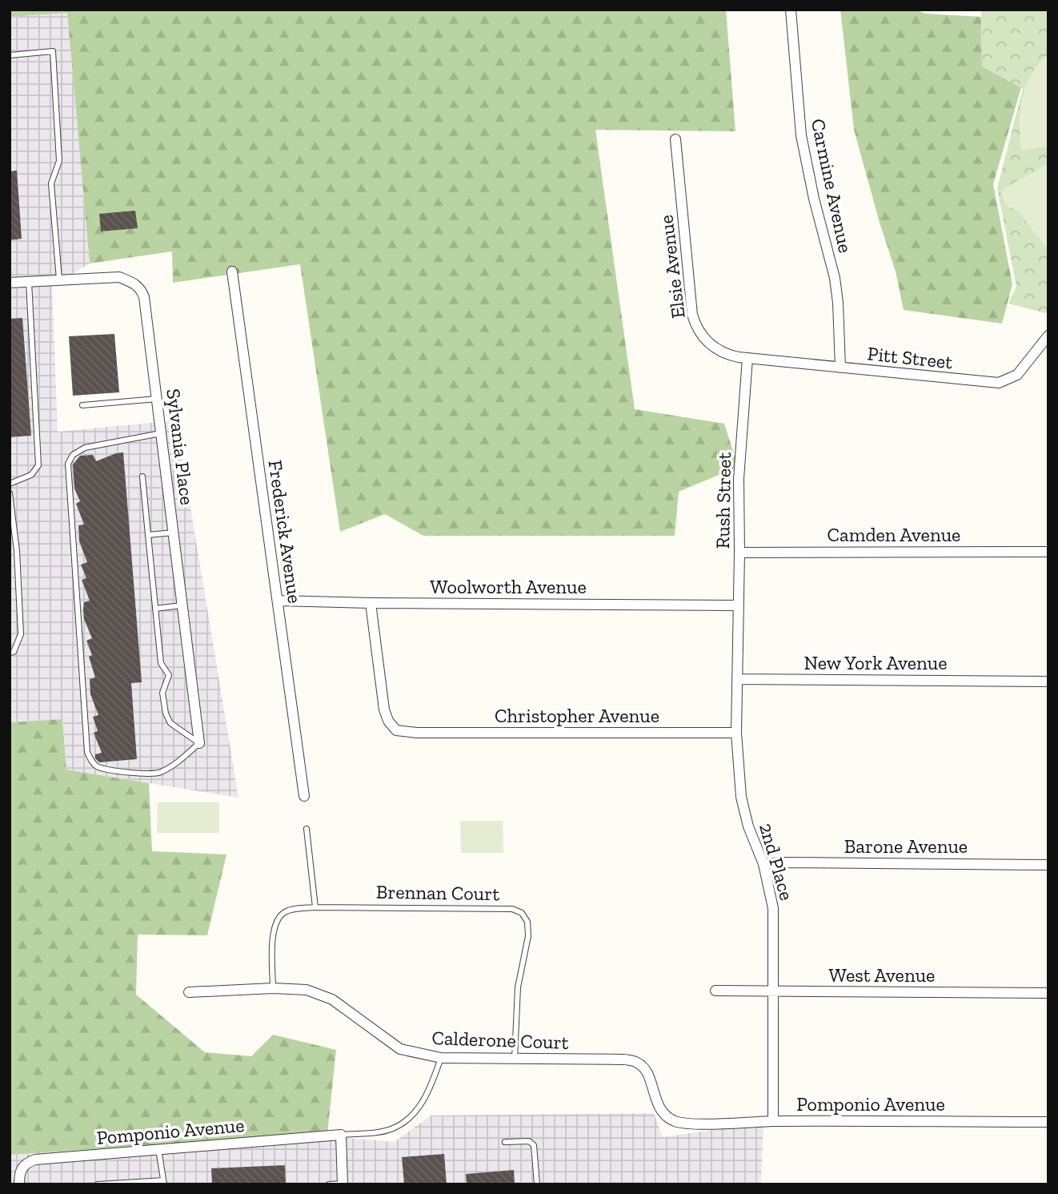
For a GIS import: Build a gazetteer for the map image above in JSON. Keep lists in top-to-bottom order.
{
  "streets": {
    "street": [
      "Carmine Avenue",
      "Elsie Avenue",
      "Pitt Street",
      "Sylvania Place",
      "Rush Street",
      "Frederick Avenue",
      "Camden Avenue",
      "Woolworth Avenue",
      "New York Avenue",
      "Christopher Avenue",
      "Barone Avenue",
      "2nd Place",
      "West Avenue",
      "Calderone Court",
      "Pomponio Avenue"
    ],
    "lane": ["Brennan Court"]
  },
  "crossings": [
    ["Carmine Avenue", "Pitt Street"],
    ["Elsie Avenue", "Pitt Street"],
    ["Elsie Avenue", "Rush Street"],
    ["Pitt Street", "Rush Street"],
    ["Rush Street", "Camden Avenue"],
    ["Rush Street", "Woolworth Avenue"],
    ["Rush Street", "New York Avenue"],
    ["Rush Street", "2nd Place"],
    ["Frederick Avenue", "Woolworth Avenue"],
    ["Woolworth Avenue", "Christopher Avenue"],
    ["New York Avenue", "2nd Place"],
    ["Christopher Avenue", "2nd Place"],
    ["Barone Avenue", "2nd Place"],
    ["2nd Place", "West Avenue"],
    ["2nd Place", "Pomponio Avenue"],
    ["Brennan Court", "Calderone Court"],
    ["Calderone Court", "Pomponio Avenue"]
  ]
}
